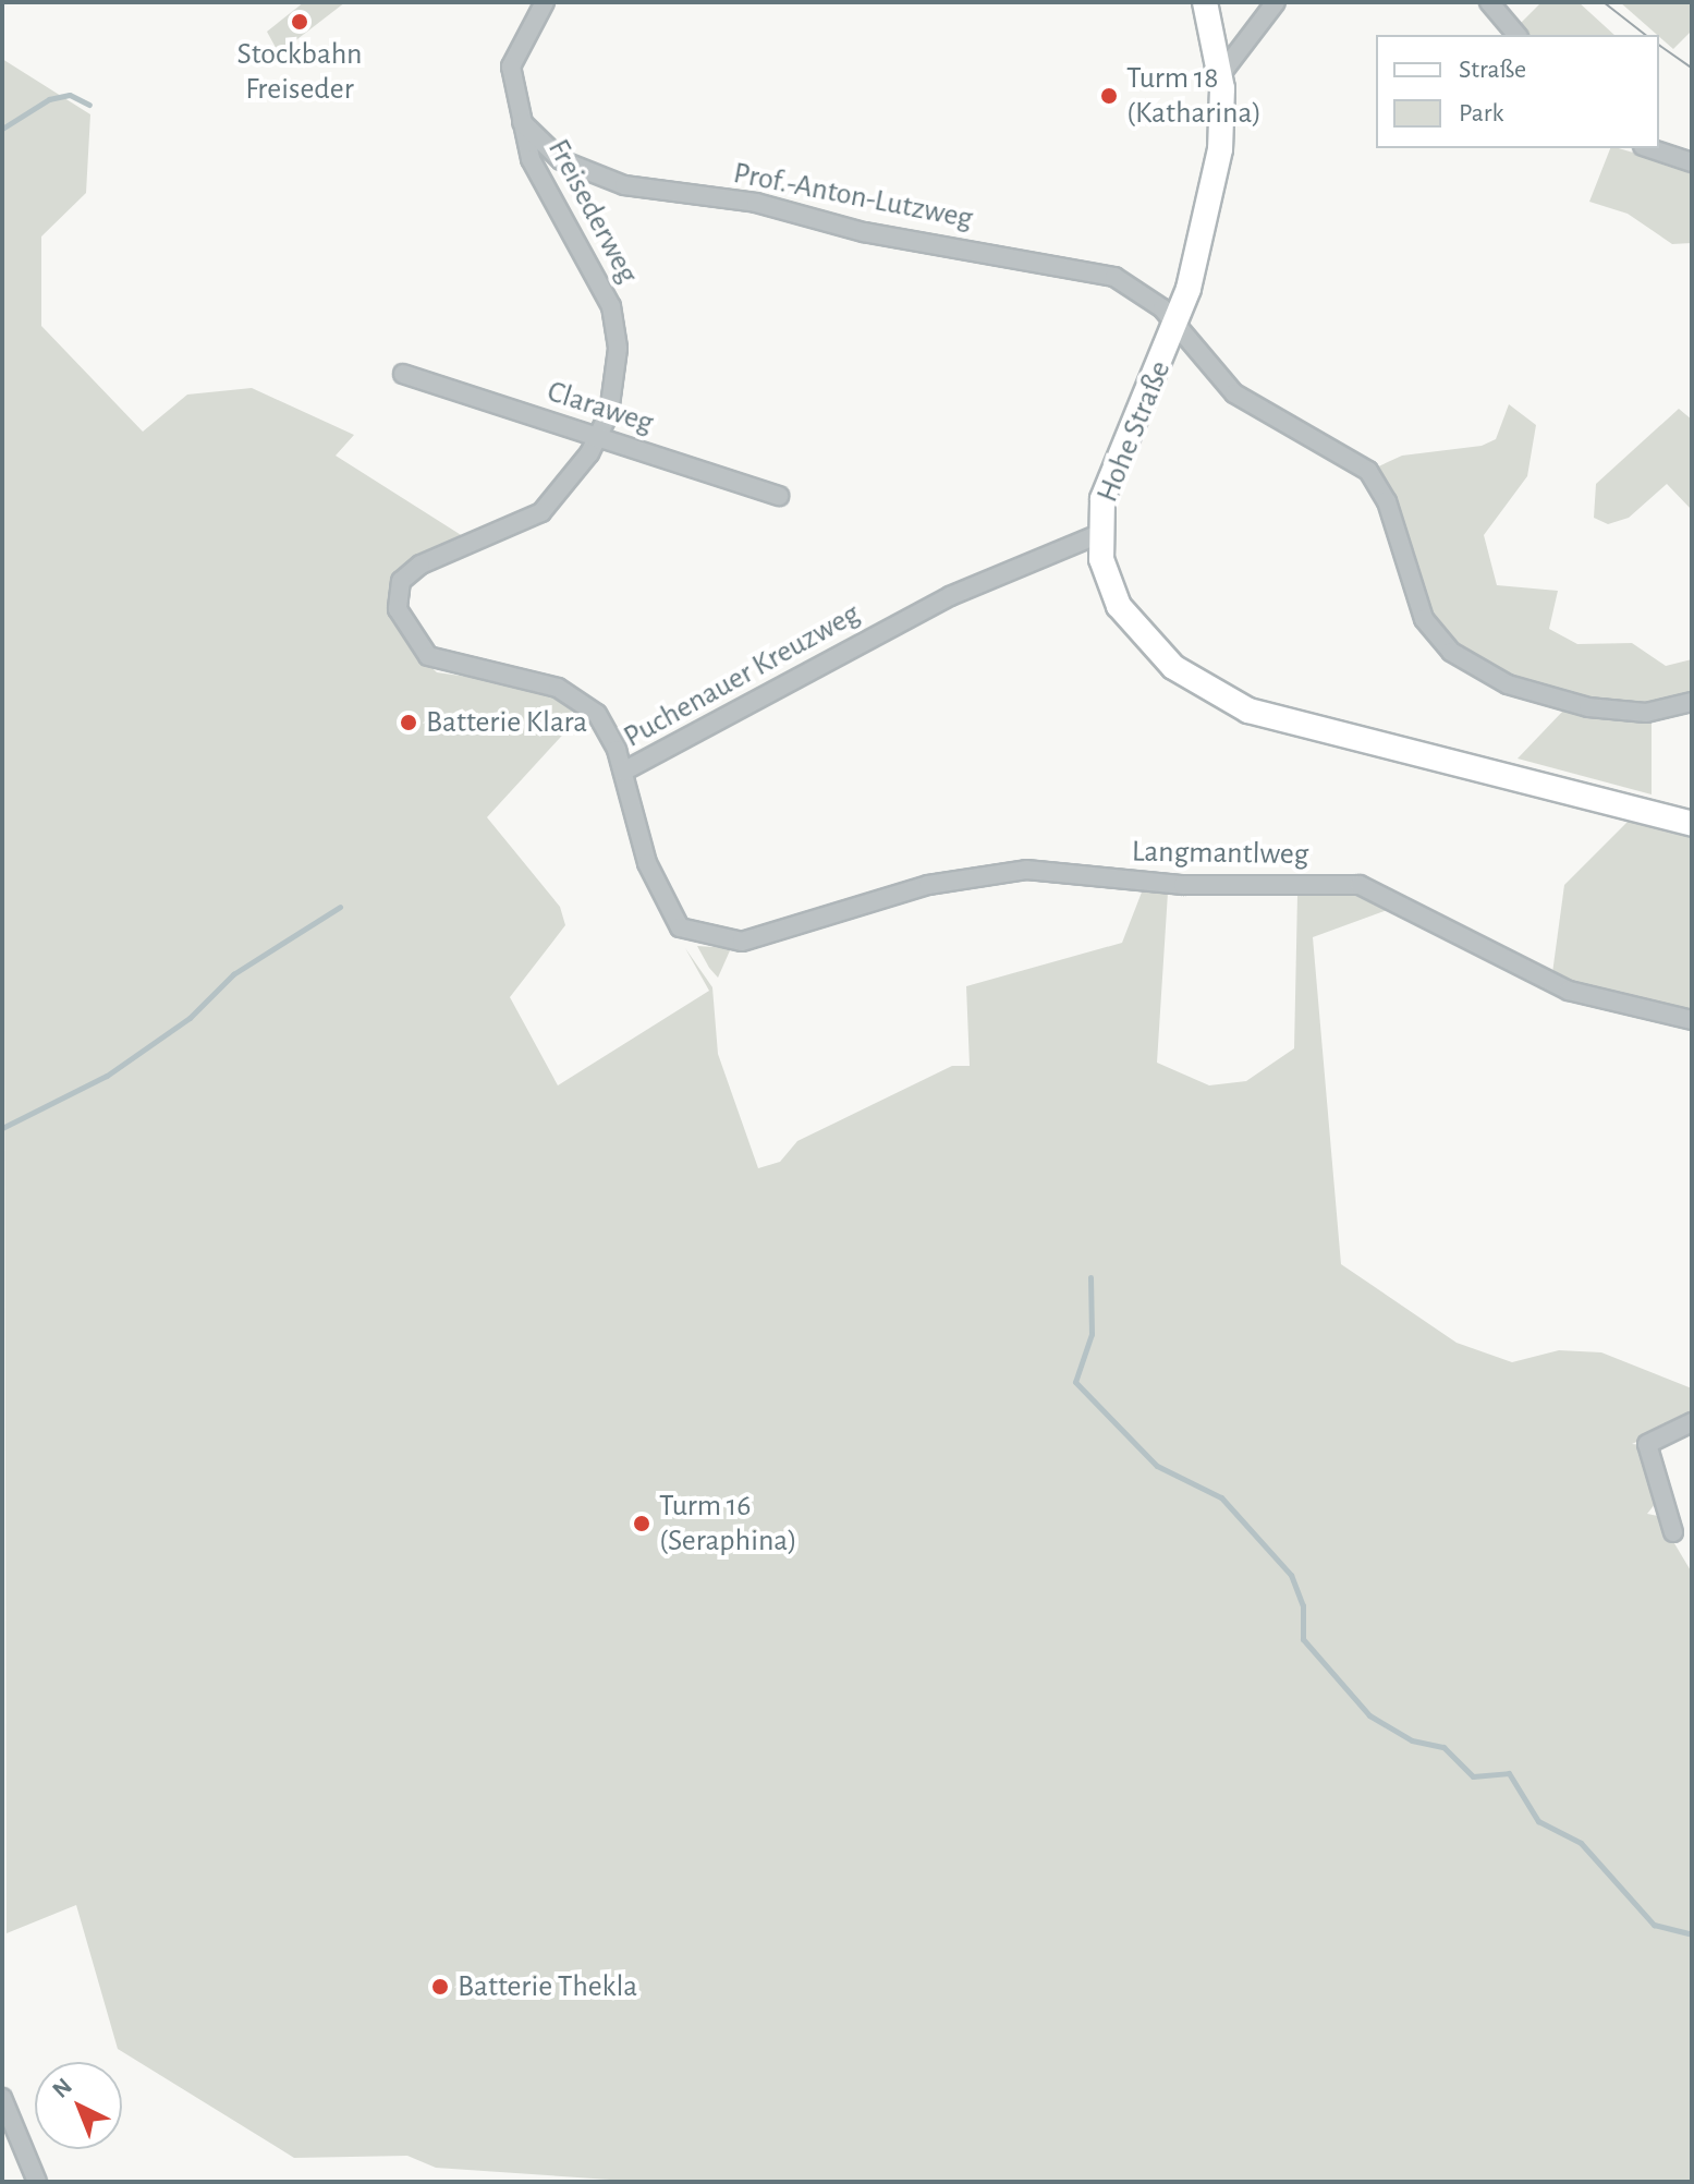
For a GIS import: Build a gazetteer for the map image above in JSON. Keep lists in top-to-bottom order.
{
  "streets": {
    "main road": ["Hohe Straße"],
    "street": [
      "Prof.-Anton-Lutzweg",
      "Freisederweg",
      "Claraweg",
      "Puchenauer Kreuzweg",
      "Langmantlweg"
    ]
  },
  "crossings": [
    ["Prof.-Anton-Lutzweg", "Freisederweg"],
    ["Prof.-Anton-Lutzweg", "Hohe Straße"],
    ["Freisederweg", "Claraweg"],
    ["Freisederweg", "Puchenauer Kreuzweg"],
    ["Hohe Straße", "Puchenauer Kreuzweg"],
    ["Puchenauer Kreuzweg", "Langmantlweg"]
  ],
  "places": [
    "Stockbahn Freiseder",
    "Turm 18 (Katharina)",
    "Batterie Klara",
    "Turm 16 (Seraphina)",
    "Batterie Thekla"
  ],
  "legend": ["Straße", "Park"],
  "north": "top left"
}
